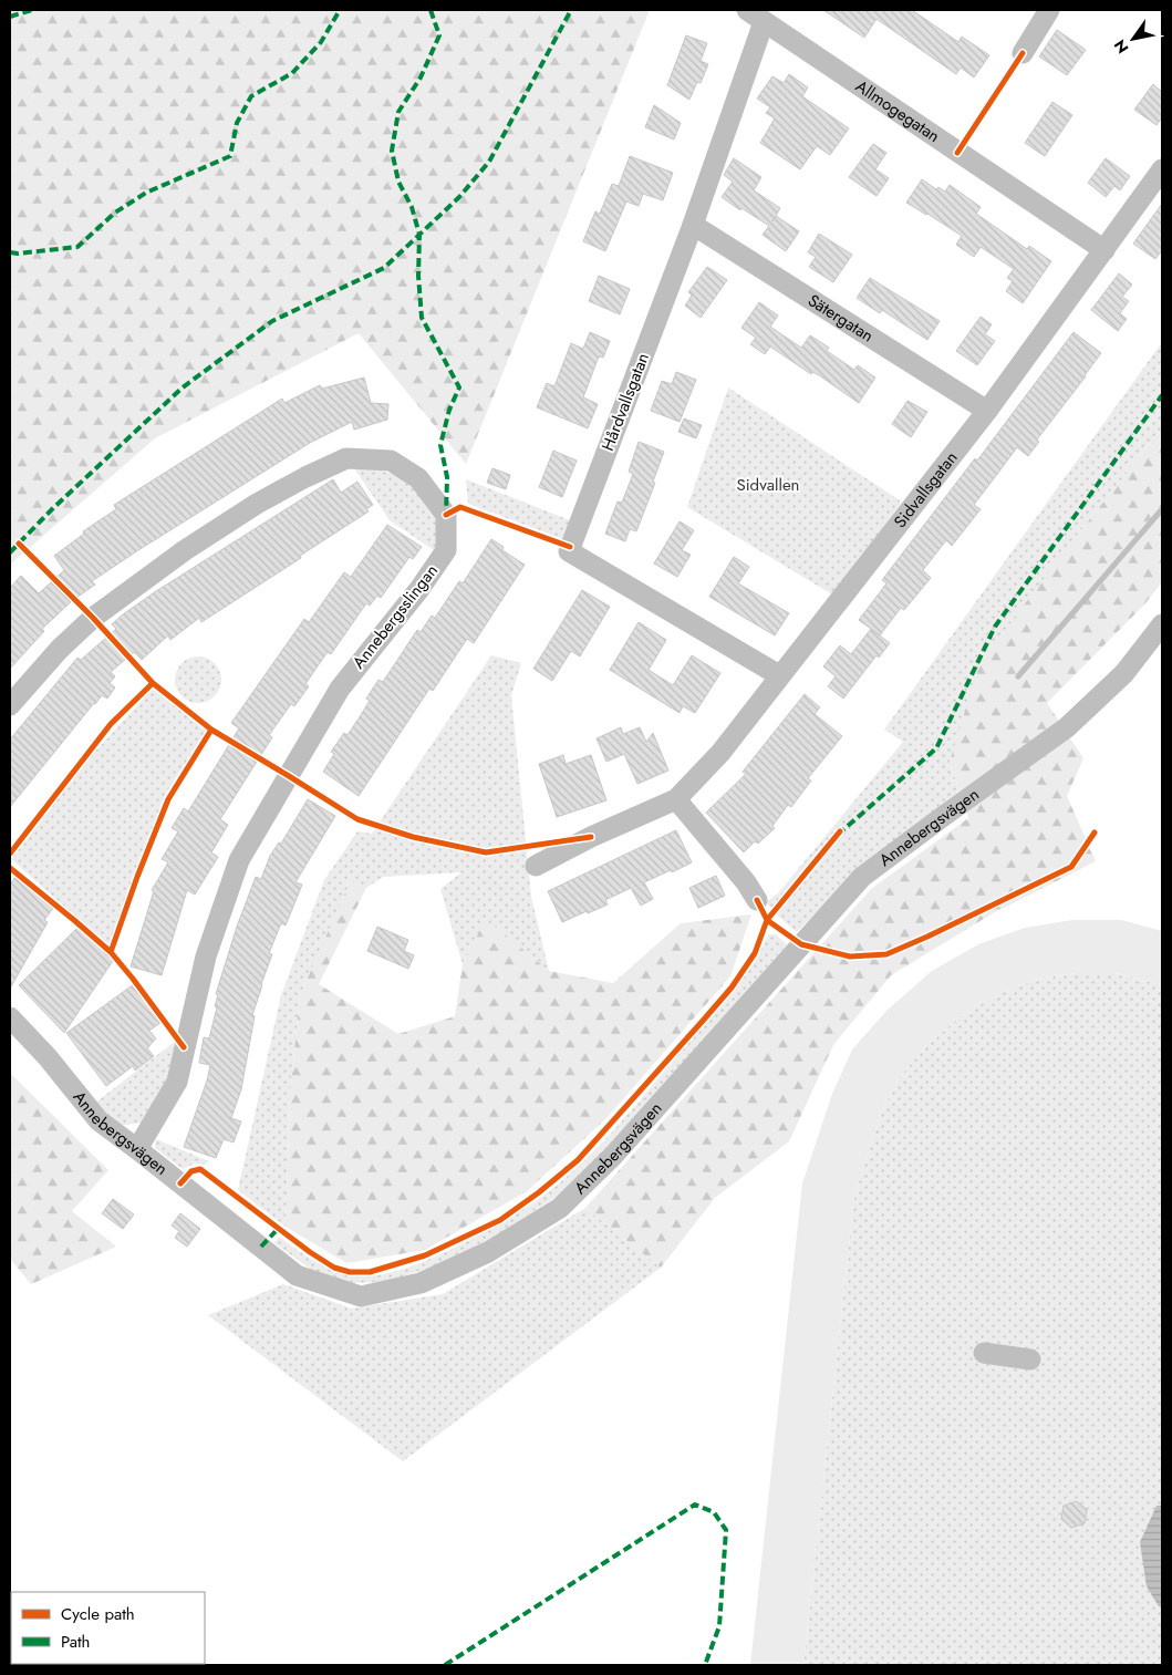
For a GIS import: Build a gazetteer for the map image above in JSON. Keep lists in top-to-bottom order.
{
  "streets": {
    "street": [
      "Allmogegatan",
      "Sätergatan",
      "Hårdvallsgatan",
      "Sidvallsgatan",
      "Annebergsslingan",
      "Annebergsvägen"
    ]
  },
  "crossings": [
    ["Allmogegatan", "Hårdvallsgatan"],
    ["Allmogegatan", "Sidvallsgatan"],
    ["Sätergatan", "Hårdvallsgatan"],
    ["Sätergatan", "Sidvallsgatan"],
    ["Hårdvallsgatan", "Sidvallsgatan"],
    ["Annebergsslingan", "Annebergsvägen"]
  ],
  "parks": ["Sidvallen"],
  "legend": ["Cycle path", "Path"],
  "north": "bottom left"
}
